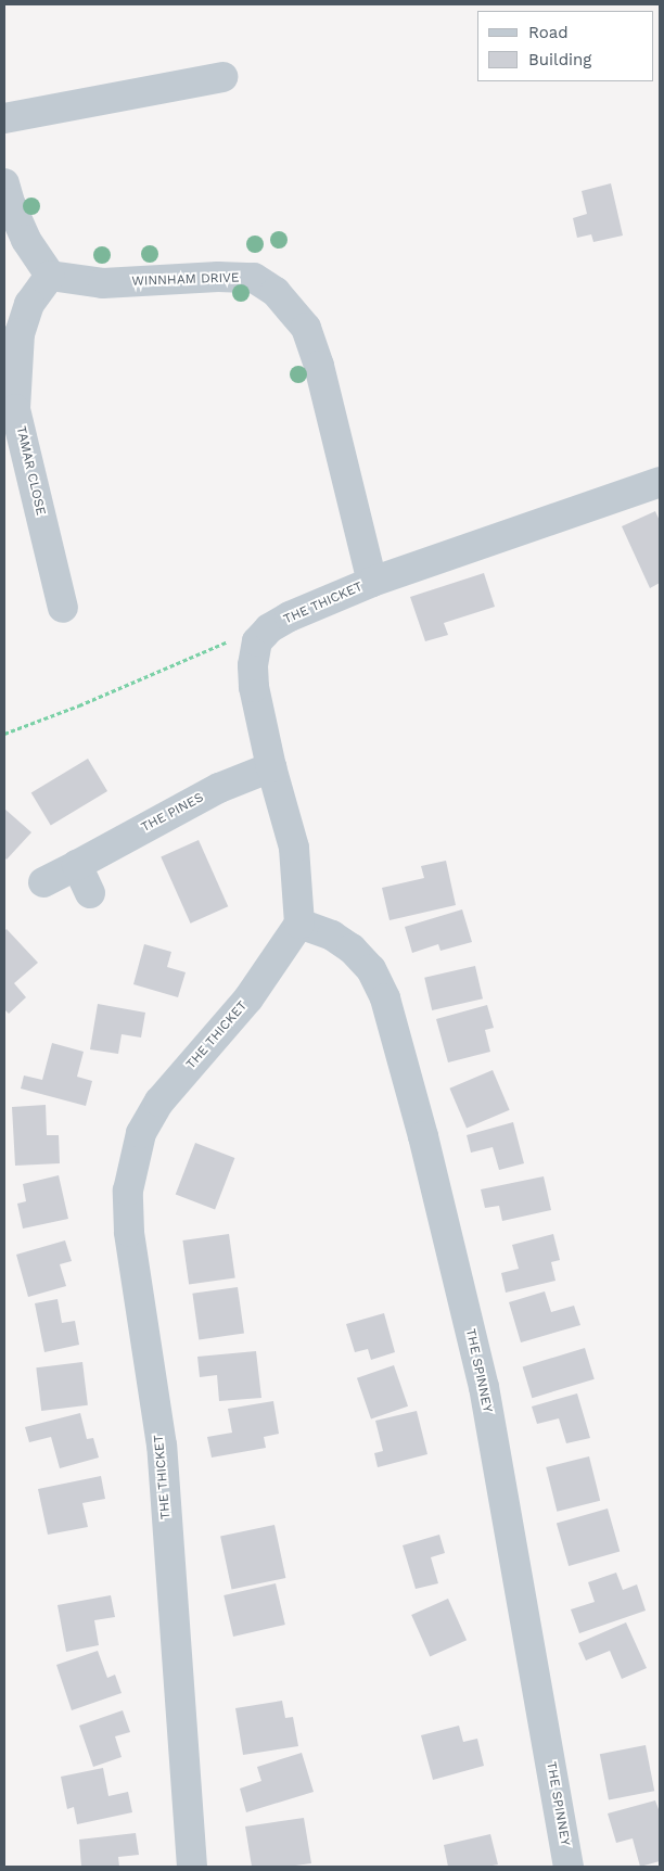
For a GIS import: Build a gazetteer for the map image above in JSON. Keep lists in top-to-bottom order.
{
  "streets": {
    "street": [
      "WINNHAM DRIVE",
      "TAMAR CLOSE",
      "THE THICKET",
      "THE PINES",
      "THE SPINNEY"
    ]
  },
  "crossings": [
    ["WINNHAM DRIVE", "TAMAR CLOSE"],
    ["WINNHAM DRIVE", "THE THICKET"],
    ["THE THICKET", "THE SPINNEY"]
  ],
  "legend": ["Road", "Building"]
}
